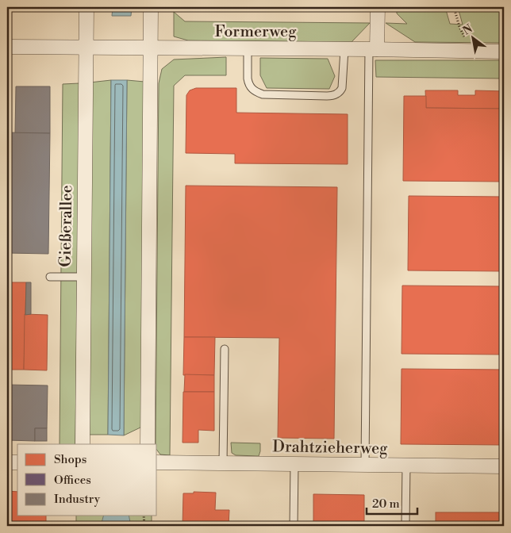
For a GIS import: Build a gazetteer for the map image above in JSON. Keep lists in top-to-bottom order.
{
  "streets": {
    "street": ["Formerweg", "Gießerallee", "Drahtzieherweg"]
  },
  "crossings": [
    ["Formerweg", "Gießerallee"]
  ],
  "legend": ["Shops", "Offices", "Industry"],
  "scale_bar": "20 m",
  "north": "top left"
}
